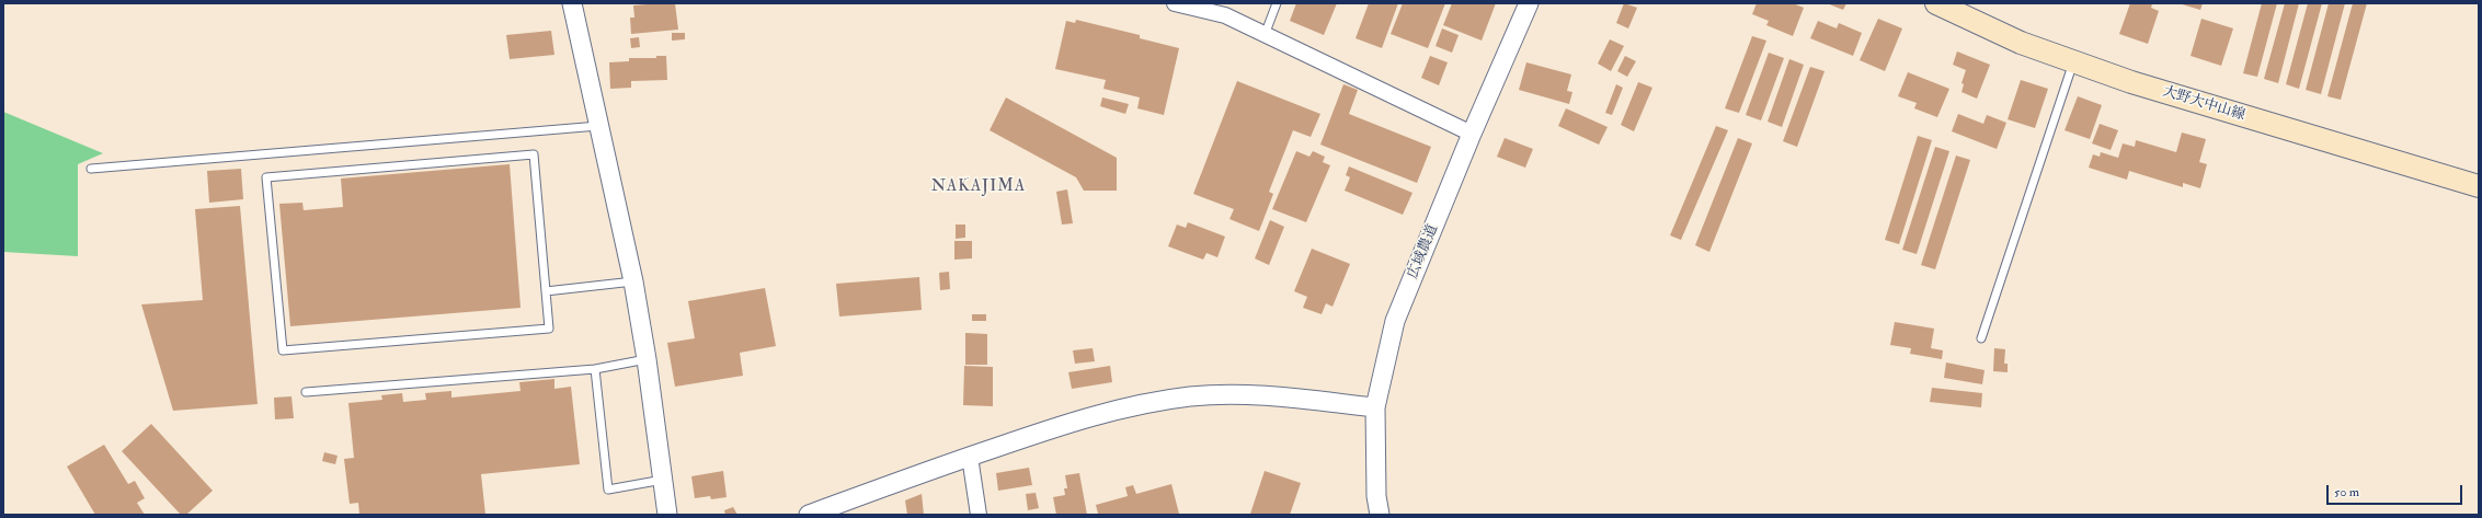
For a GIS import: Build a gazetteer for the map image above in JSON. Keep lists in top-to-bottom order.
{
  "streets": {
    "main road": ["大野大中山線"],
    "street": ["広域農道"]
  },
  "districts": ["NAKAJIMA"],
  "scale_bar": "50 m"
}
